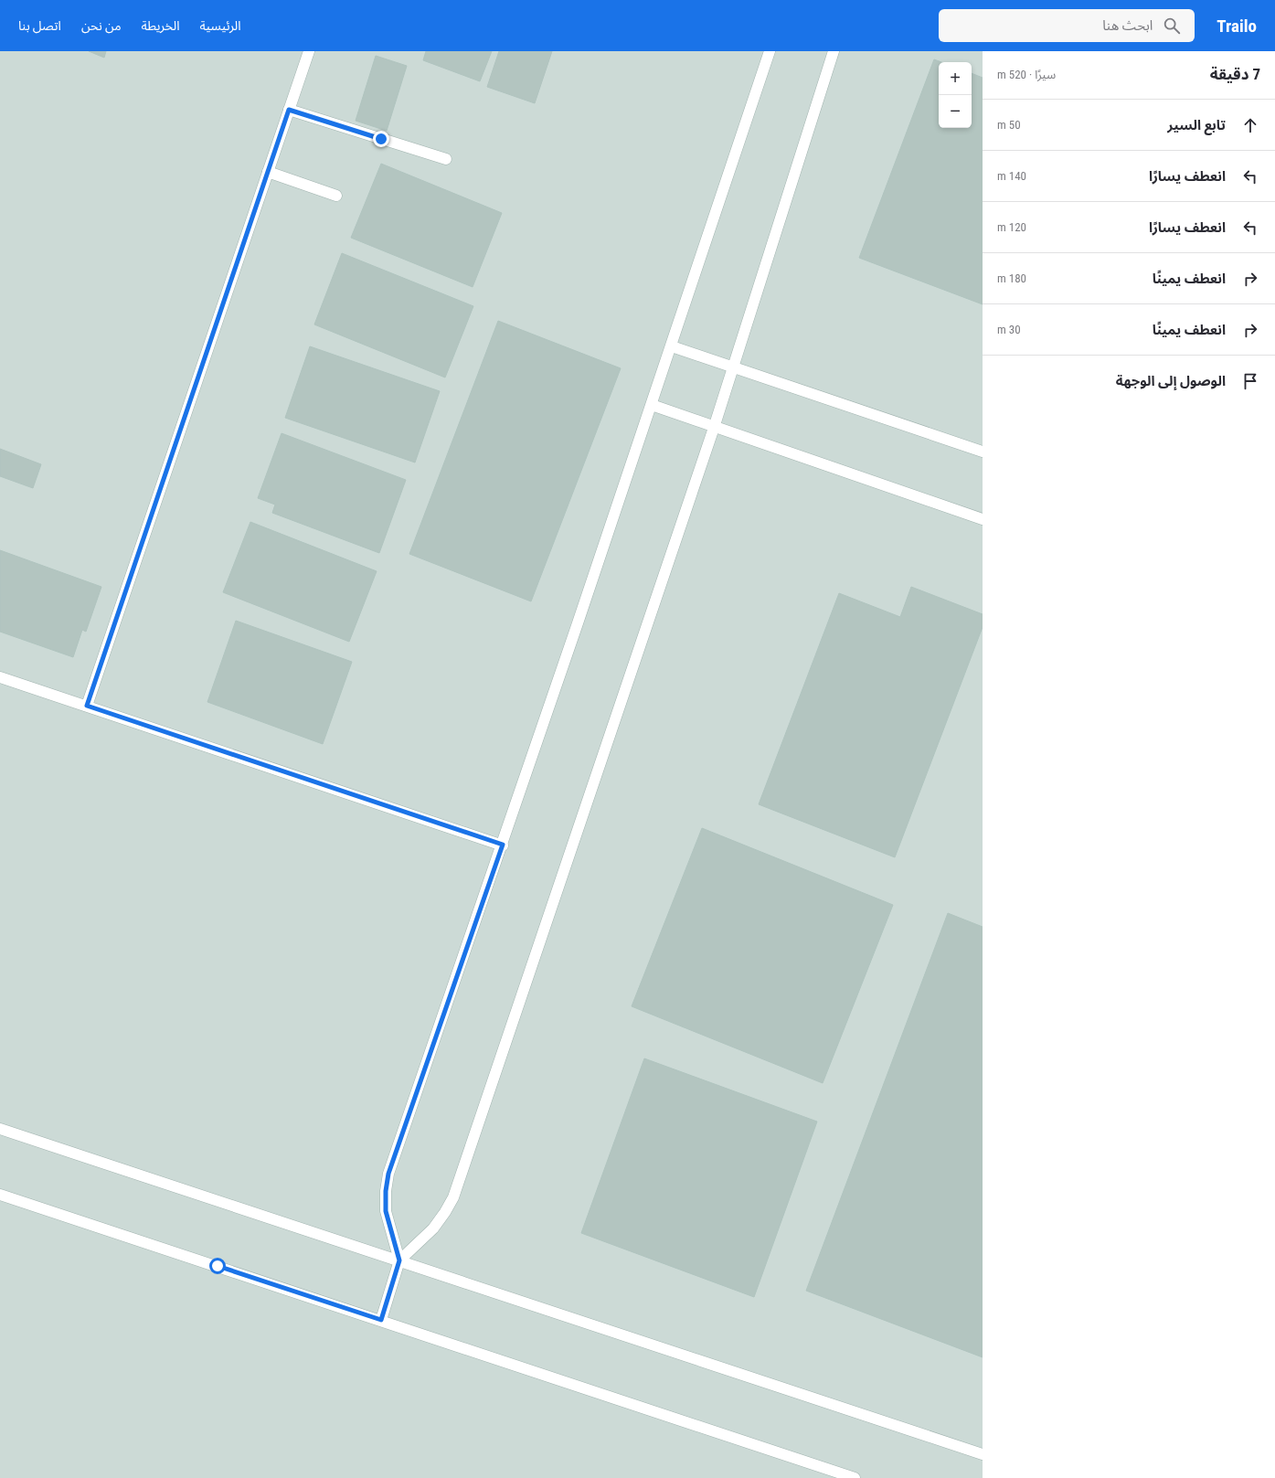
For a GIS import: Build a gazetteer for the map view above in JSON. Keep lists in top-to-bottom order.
{
  "page": {
    "header": "Trailo",
    "search": "ابحث هنا",
    "nav": [
      "الرئيسية",
      "الخريطة",
      "من نحن",
      "اتصل بنا"
    ],
    "heading": ["7 دقيقة", "سيرًا · 520 m"],
    "map_buttons": ["+", "−"],
    "list": [
      ["تابع السير", "50 m"],
      ["انعطف يسارًا", "140 m"],
      ["انعطف يسارًا", "120 m"],
      ["انعطف يمينًا", "180 m"],
      ["انعطف يمينًا", "30 m"],
      "الوصول إلى الوجهة"
    ]
  }
}
